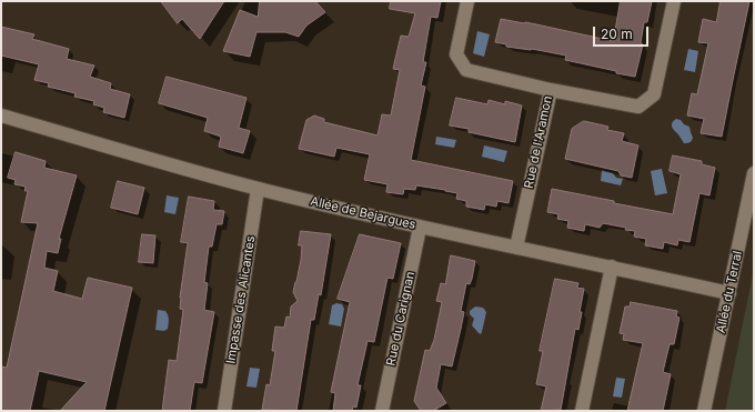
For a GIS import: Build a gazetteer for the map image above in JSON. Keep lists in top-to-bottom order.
{
  "streets": {
    "street": [
      "Rue de l'Aramon",
      "Allée de Bejargues",
      "Allée du Terral",
      "Impasse des Alicantes",
      "Rue du Carignan"
    ]
  },
  "crossings": [
    ["Rue de l'Aramon", "Allée de Bejargues"],
    ["Allée de Bejargues", "Allée du Terral"],
    ["Allée de Bejargues", "Impasse des Alicantes"],
    ["Allée de Bejargues", "Rue du Carignan"]
  ],
  "scale_bar": "20 m"
}
